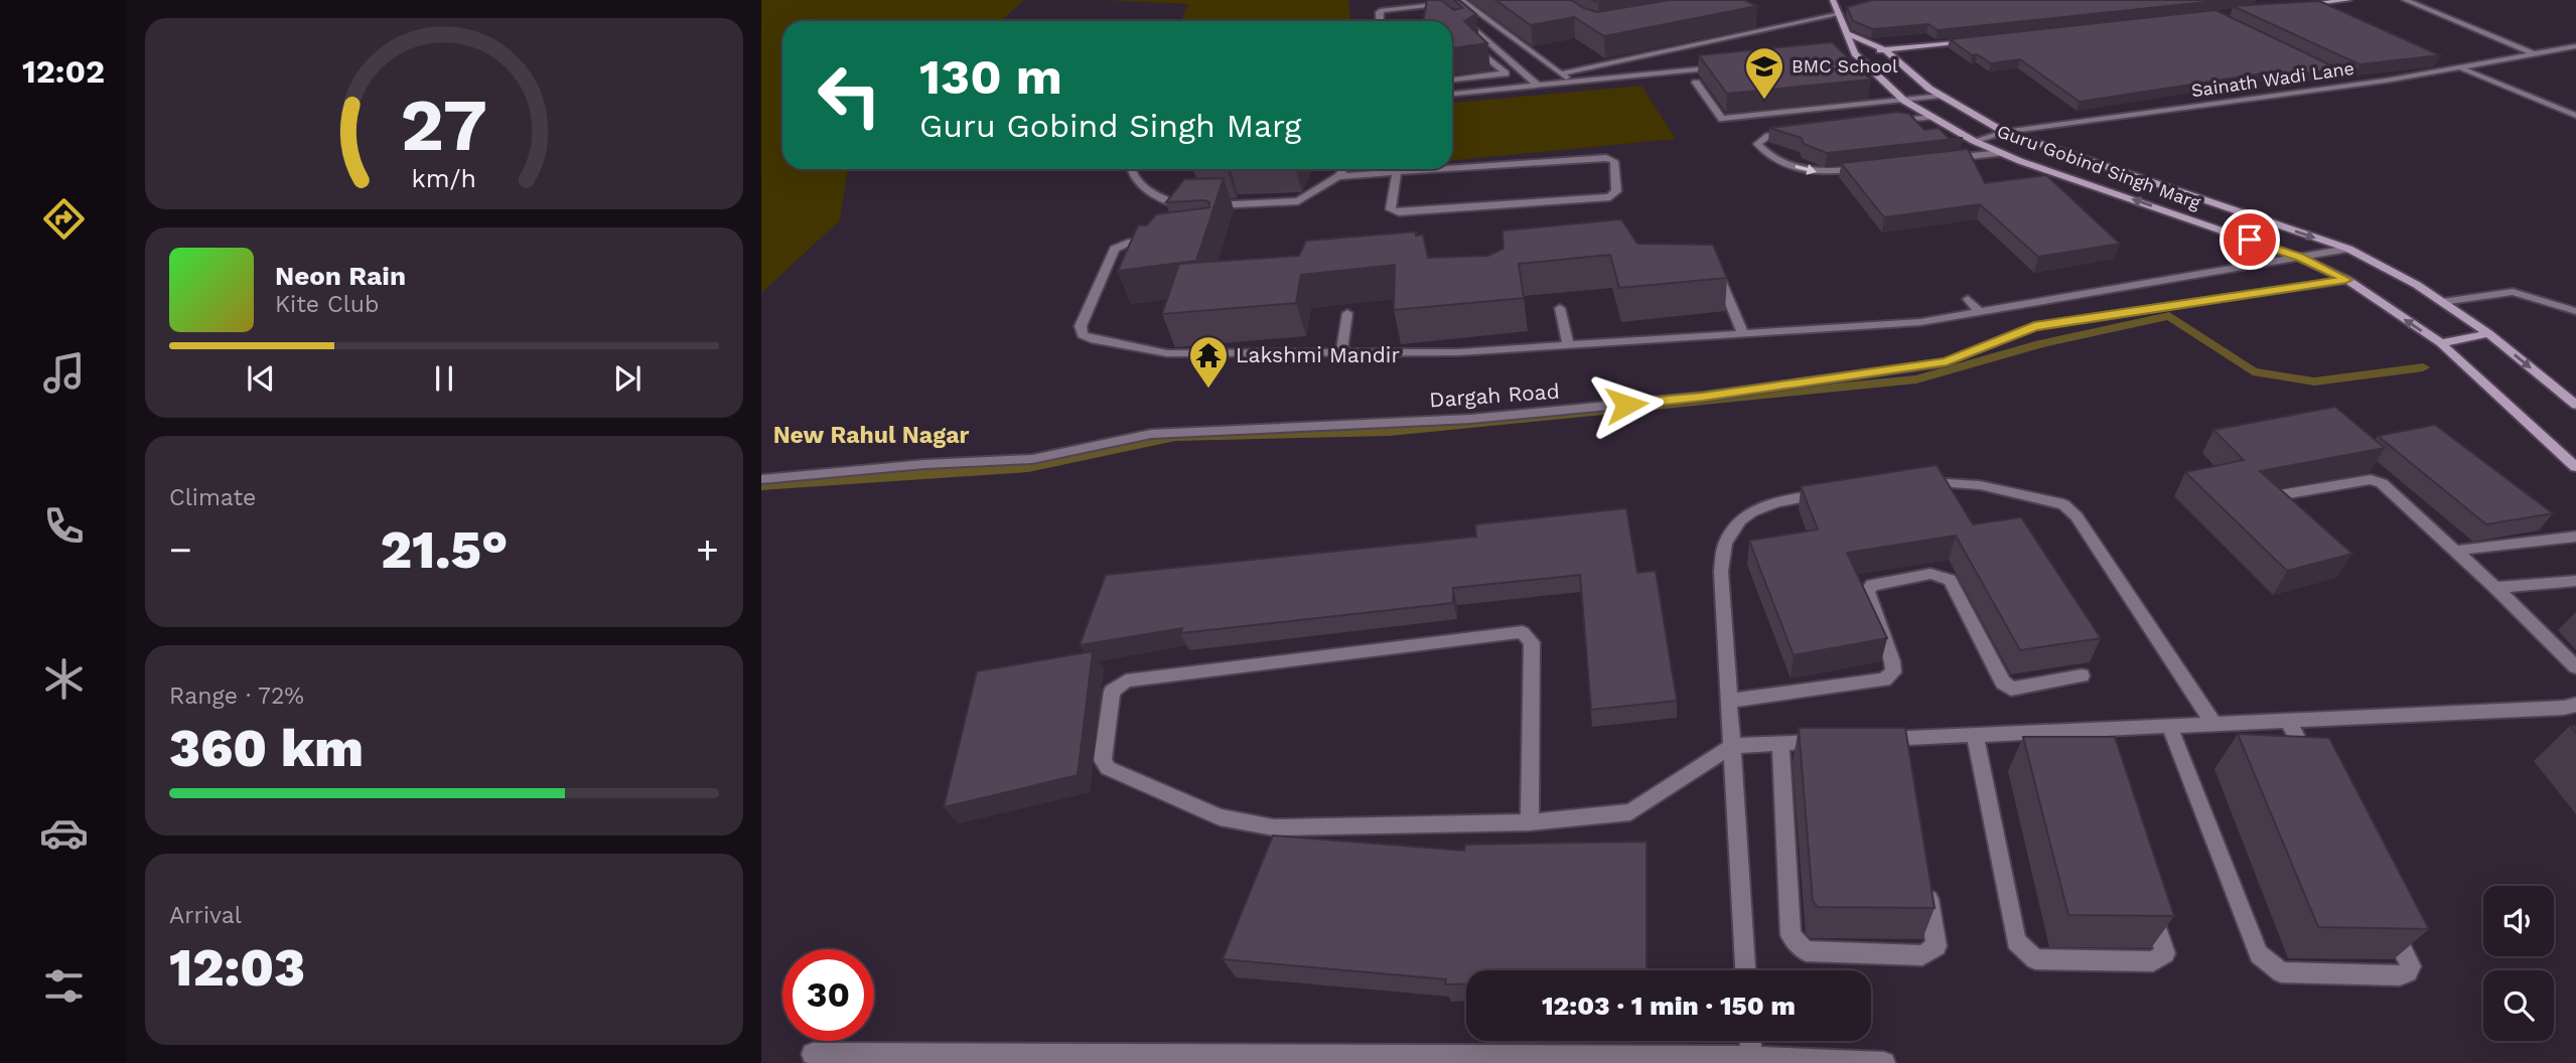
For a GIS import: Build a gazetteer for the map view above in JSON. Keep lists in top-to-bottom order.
{
  "streets": {
    "street": ["Sainath Wadi Lane", "Guru Gobind Singh Marg", "Dargah Road"]
  },
  "crossings": [
    ["Sainath Wadi Lane", "Guru Gobind Singh Marg"],
    ["Guru Gobind Singh Marg", "Dargah Road"]
  ],
  "districts": ["New Rahul Nagar"],
  "places": {
    "school or university": ["BMC School"],
    "temple": ["Lakshmi Mandir"]
  },
  "page": {
    "tabs": "12:02",
    "turn": ["130 m", "Guru Gobind Singh Marg"],
    "song": ["Neon Rain", "Kite Club"],
    "tile": [
      "Climate",
      ["Range · 72%", "360 km"],
      ["Arrival", "12:03"]
    ],
    "heat": ["−", "21.5°", "+"],
    "limit": "30",
    "trip": "12:03 · 1 min · 150 m",
    "gauge": ["27", "km/h"]
  }
}
